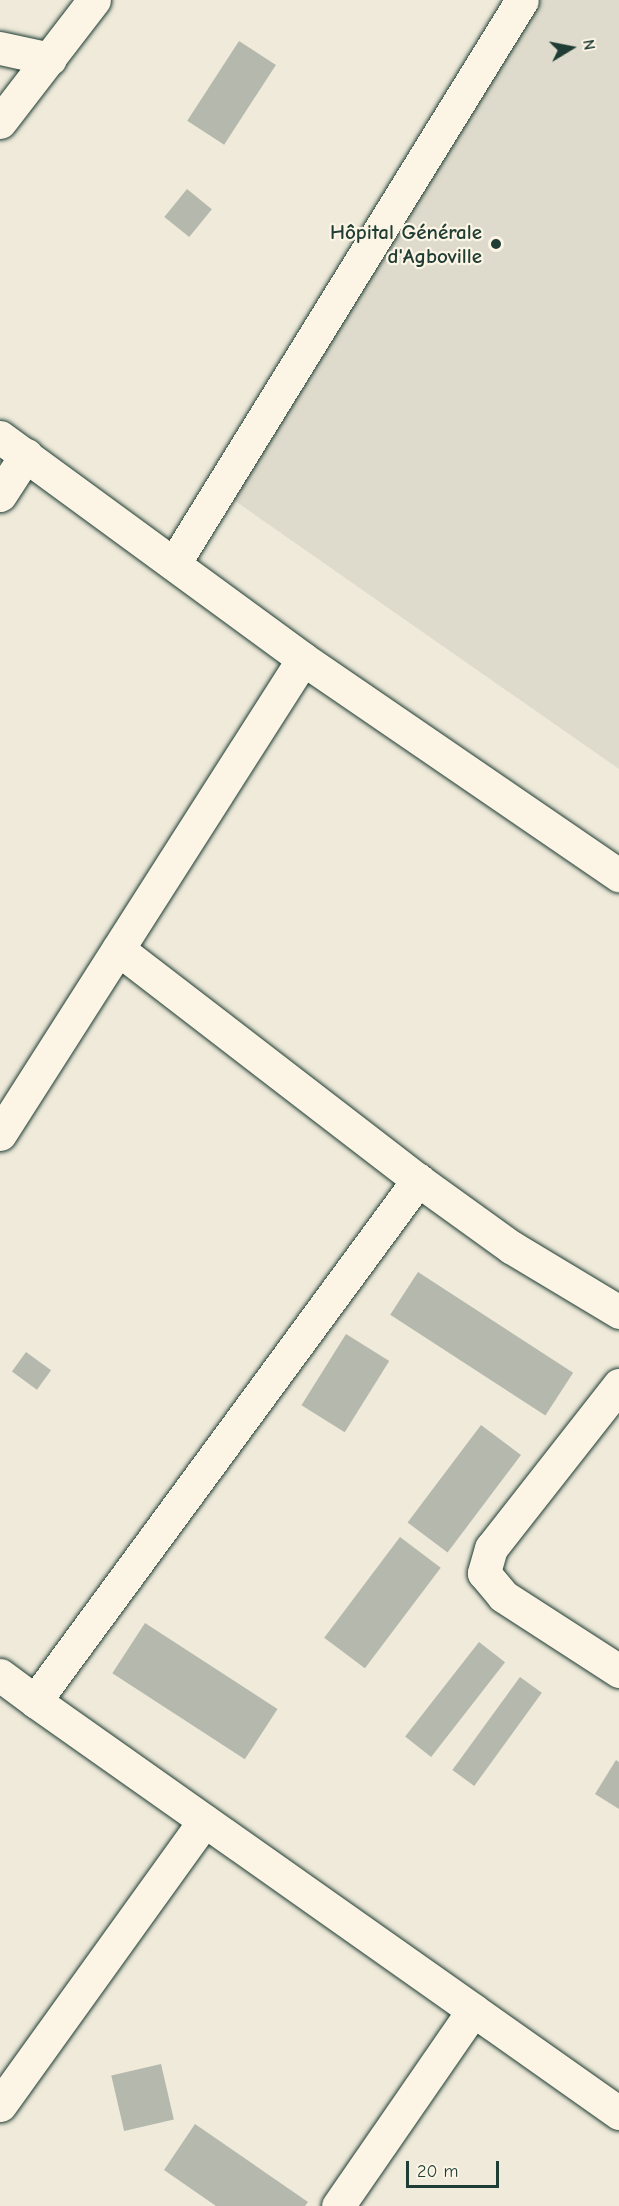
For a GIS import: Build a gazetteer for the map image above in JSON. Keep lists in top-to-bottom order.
{
  "places": ["Hôpital Générale d'Agboville"],
  "scale_bar": "20 m",
  "north": "right"
}
